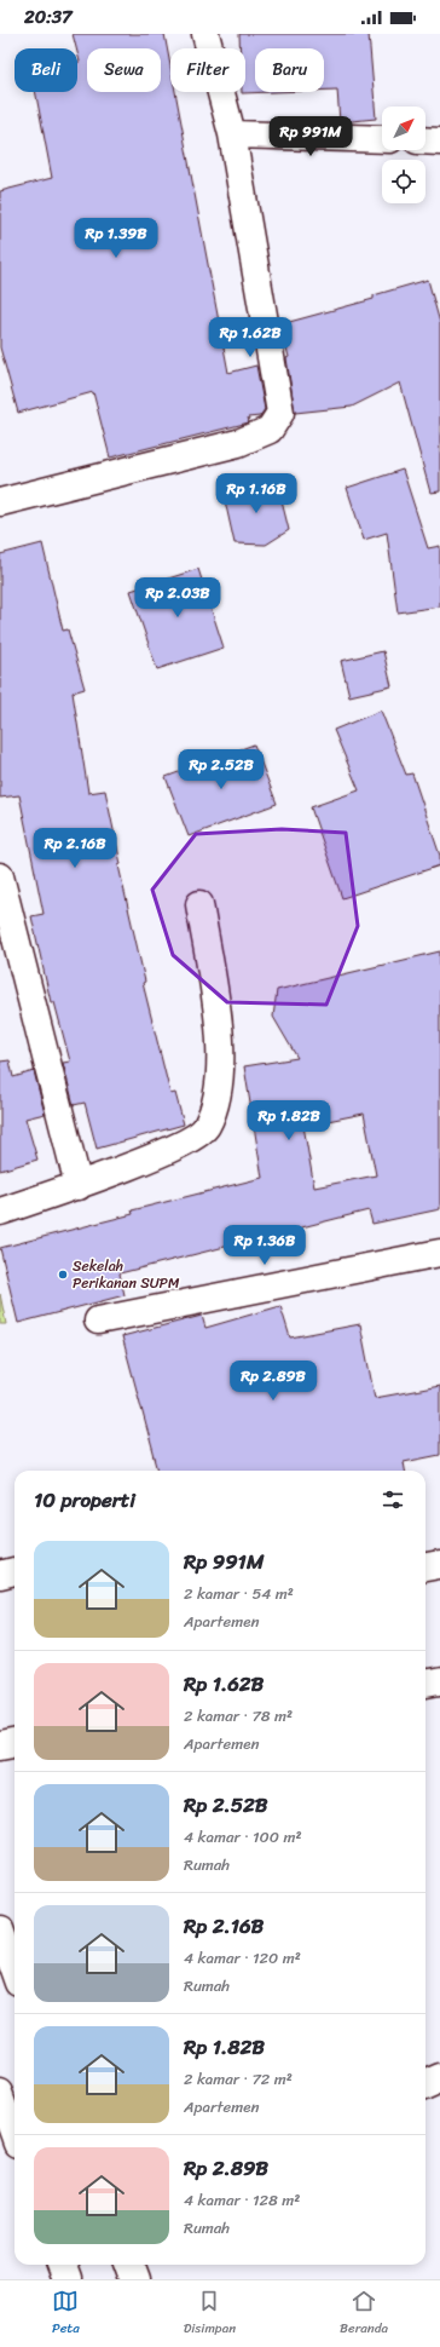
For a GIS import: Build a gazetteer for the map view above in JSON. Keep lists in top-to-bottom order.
{
  "places": ["Sekelah Perikanan SUPM"],
  "north": "top right",
  "page": {
    "status": "20:37",
    "chip": [
      "Beli",
      "Sewa",
      "Filter",
      "Baru"
    ],
    "price": [
      "Rp 991M",
      "Rp 1.39B",
      "Rp 1.62B",
      "Rp 1.16B",
      "Rp 2.03B",
      "Rp 2.52B",
      "Rp 2.16B",
      "Rp 1.82B",
      "Rp 1.36B",
      "Rp 2.89B"
    ],
    "heading": "10 properti",
    "list": [
      {
        "name": "Rp 991M",
        "note": "2 kamar · 54 m² · Apartemen"
      },
      {
        "name": "Rp 1.62B",
        "note": "2 kamar · 78 m² · Apartemen"
      },
      {
        "name": "Rp 2.52B",
        "note": "4 kamar · 100 m² · Rumah"
      },
      {
        "name": "Rp 2.16B",
        "note": "4 kamar · 120 m² · Rumah"
      },
      {
        "name": "Rp 1.82B",
        "note": "2 kamar · 72 m² · Apartemen"
      },
      {
        "name": "Rp 2.89B",
        "note": "4 kamar · 128 m² · Rumah"
      }
    ],
    "tabs": ["Peta", "Disimpan", "Beranda"]
  }
}
